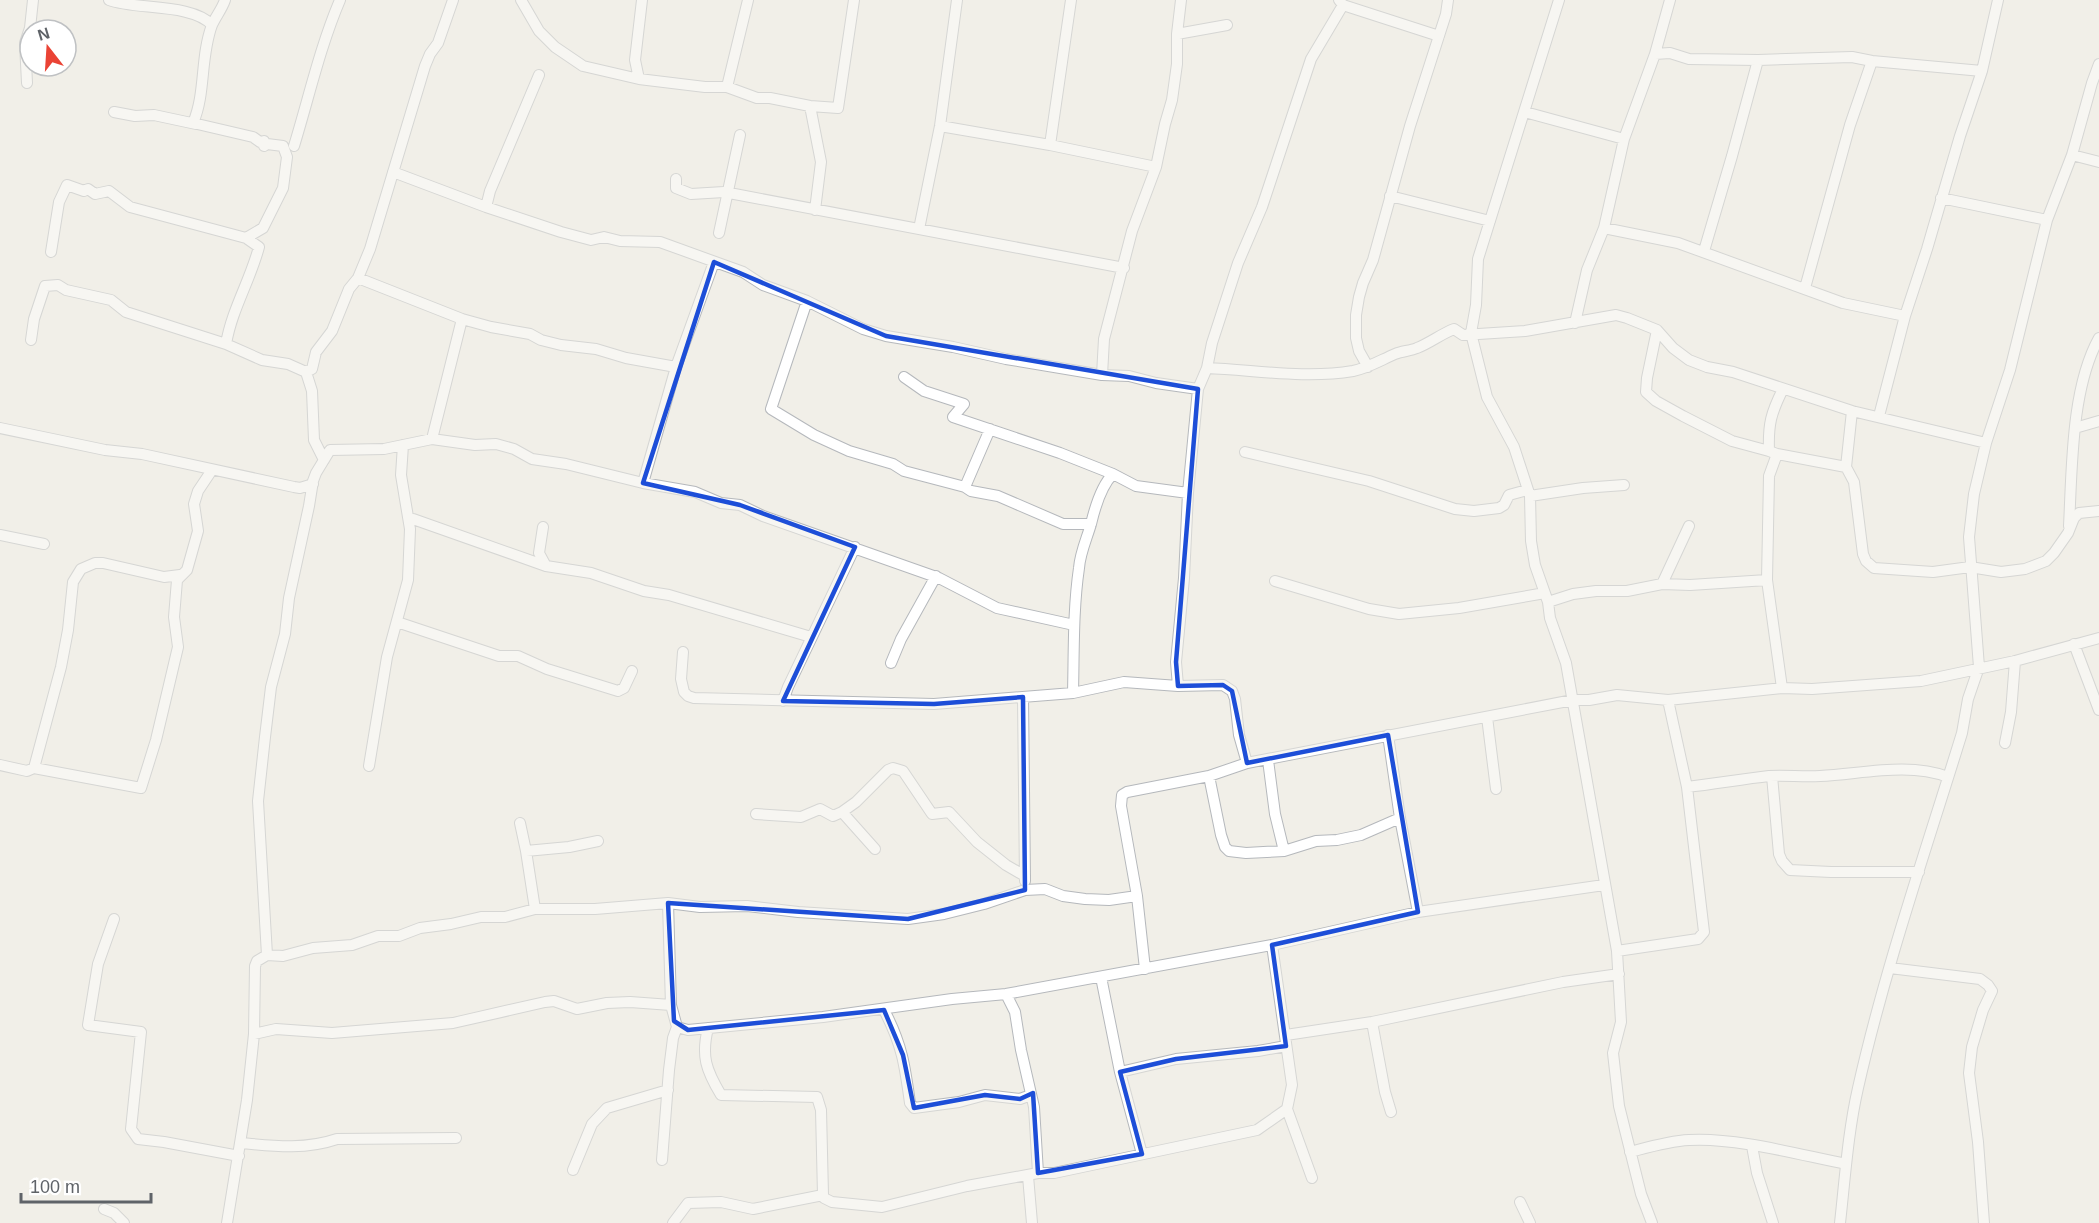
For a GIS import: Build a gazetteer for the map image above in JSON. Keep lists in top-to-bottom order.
{
  "scale_bar": "100 m",
  "north": "top"
}
